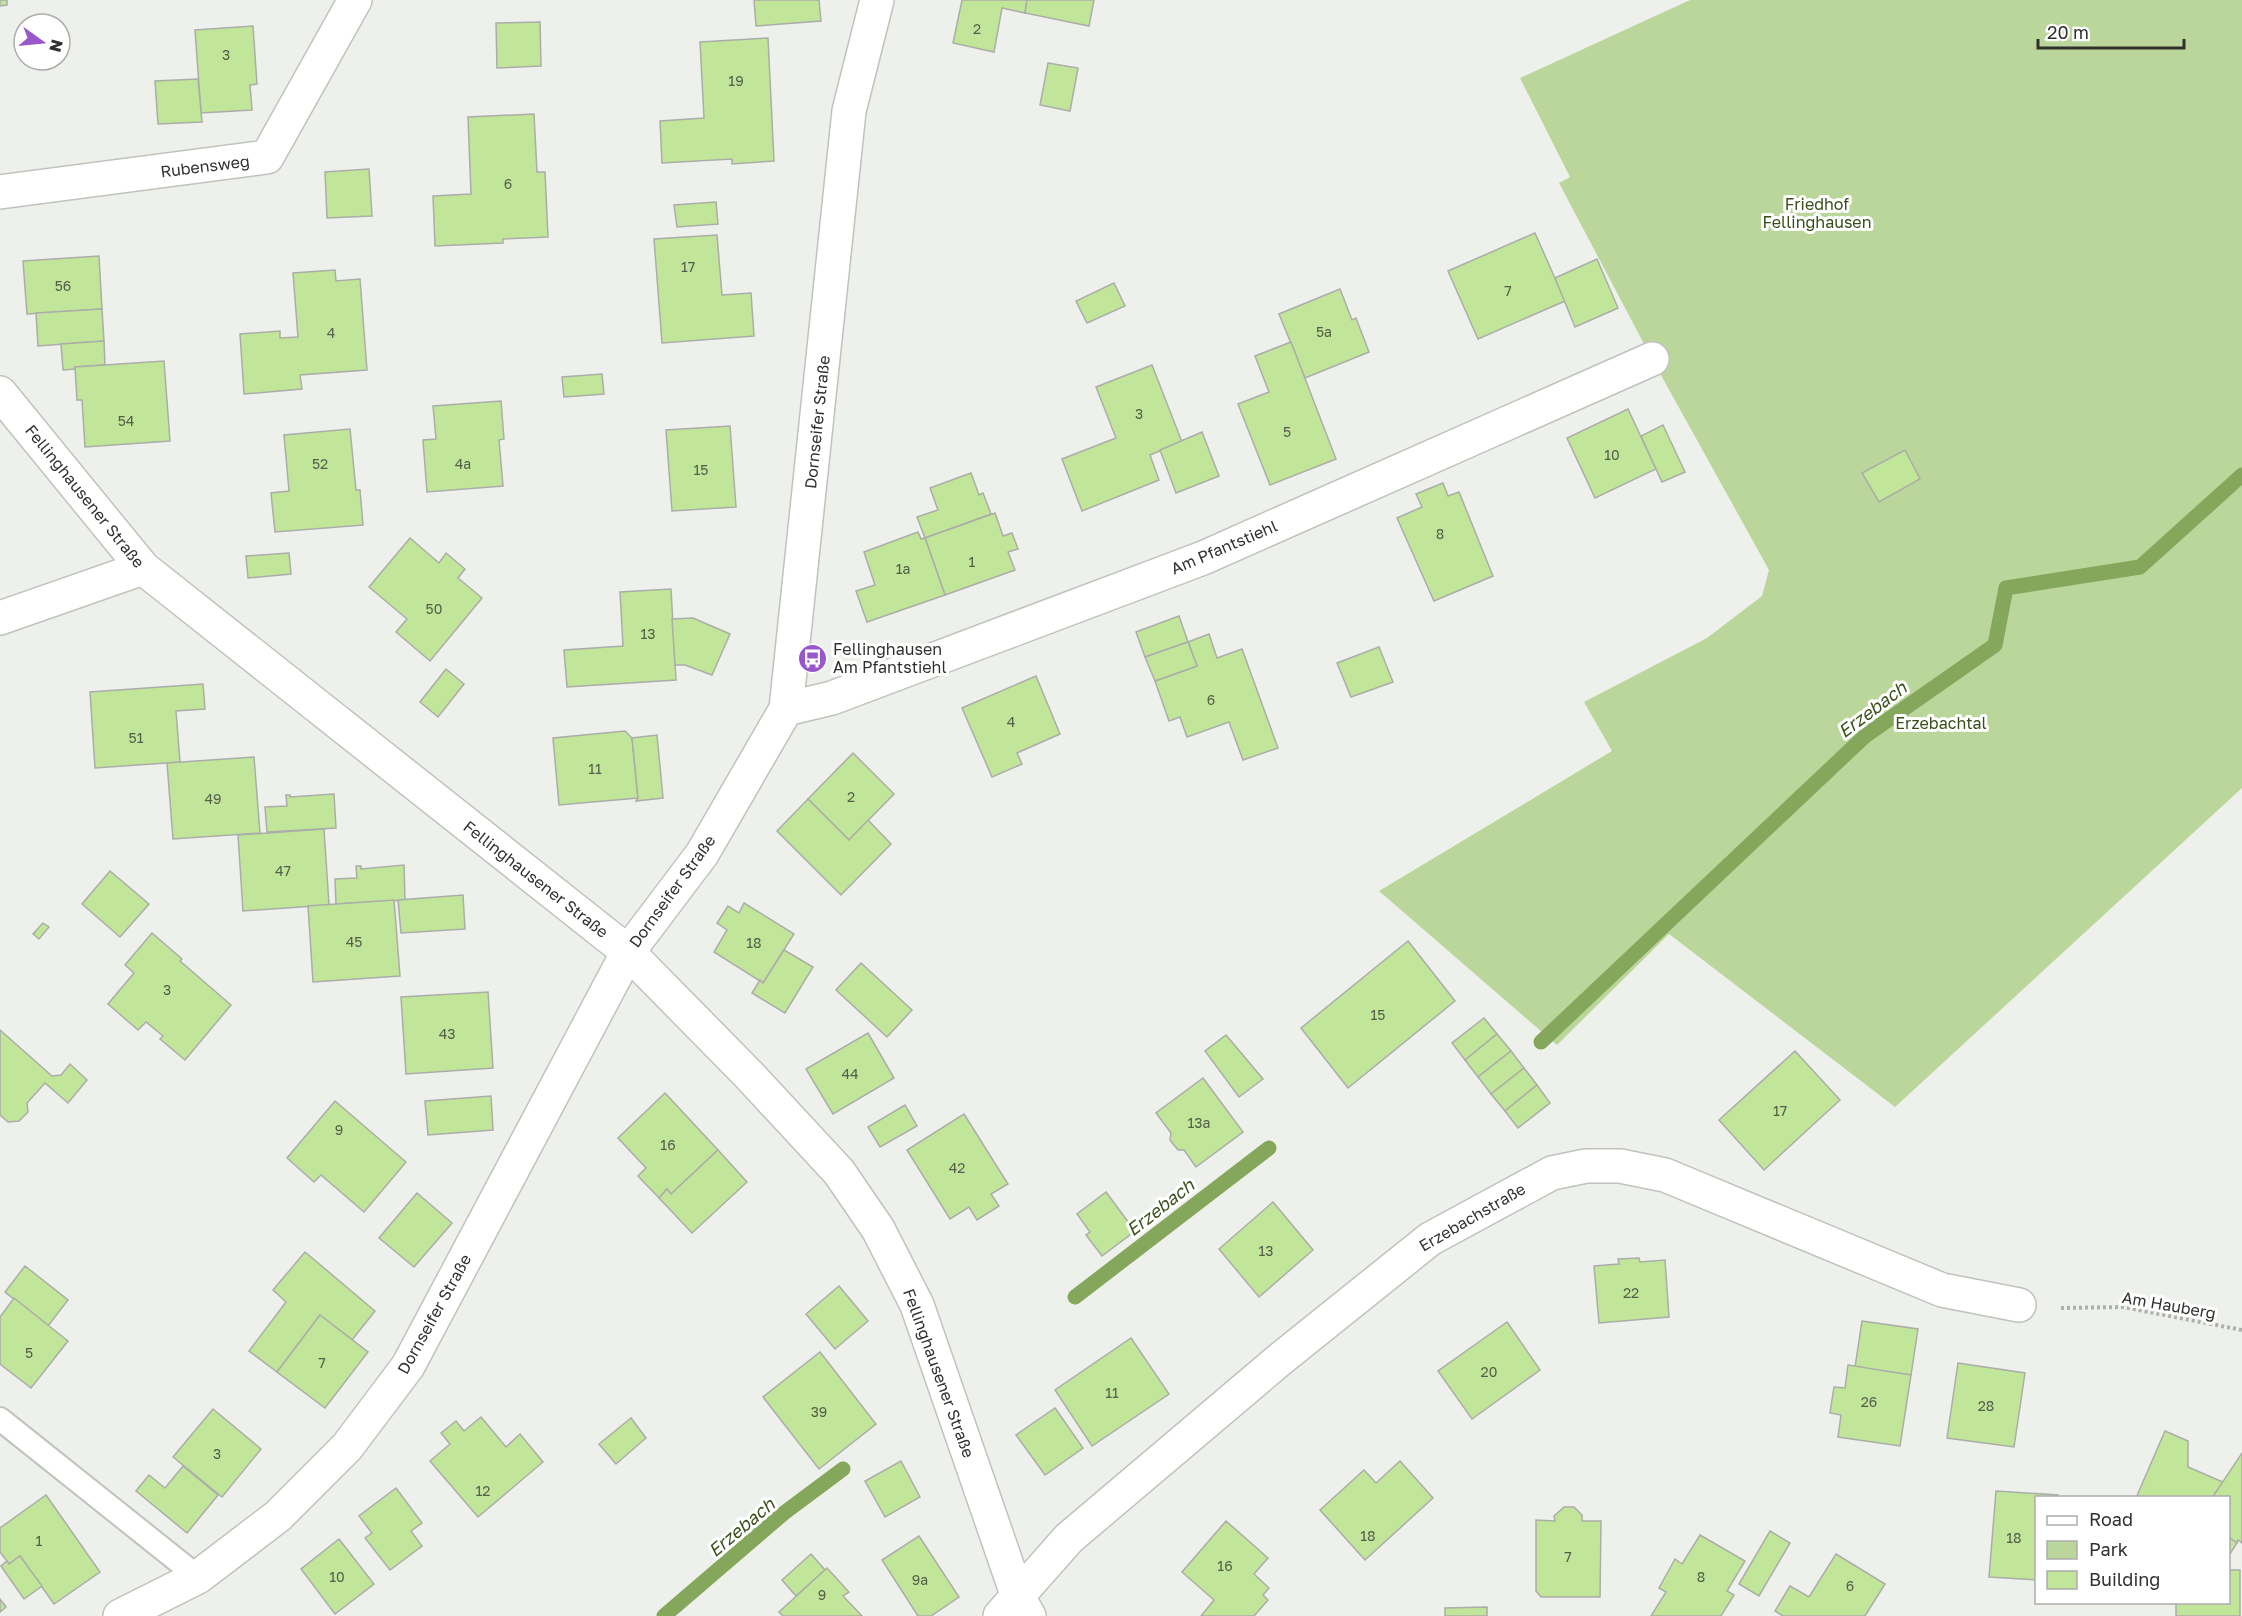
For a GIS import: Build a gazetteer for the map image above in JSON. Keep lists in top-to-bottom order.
{
  "streets": {
    "street": [
      "Rubensweg",
      "Dornseifer Straße",
      "Fellinghausener Straße",
      "Am Pfantstiehl",
      "Erzebachstraße"
    ],
    "path": ["Am Hauberg"]
  },
  "crossings": [
    ["Dornseifer Straße", "Fellinghausener Straße"],
    ["Dornseifer Straße", "Am Pfantstiehl"],
    ["Fellinghausener Straße", "Erzebachstraße"],
    ["Erzebachstraße", "Am Hauberg"]
  ],
  "water": ["Erzebach"],
  "parks": ["Friedhof Fellinghausen", "Erzebachtal"],
  "places": {
    "bus stop": ["Fellinghausen Am Pfantstiehl"]
  },
  "house_numbers": [
    "2",
    "3",
    "19",
    "6",
    "17",
    "56",
    "7",
    "5a",
    "4",
    "3",
    "54",
    "5",
    "10",
    "52",
    "4a",
    "15",
    "8",
    "1",
    "1a",
    "50",
    "13",
    "6",
    "4",
    "51",
    "11",
    "2",
    "49",
    "47",
    "45",
    "18",
    "3",
    "15",
    "43",
    "44",
    "17",
    "13a",
    "9",
    "16",
    "42",
    "13",
    "22",
    "5",
    "7",
    "20",
    "11",
    "26",
    "28",
    "39",
    "3",
    "12",
    "18",
    "18",
    "1",
    "7",
    "16",
    "10",
    "8",
    "9a",
    "6",
    "9"
  ],
  "legend": ["Road", "Park", "Building"],
  "scale_bar": "20 m",
  "north": "right"
}
